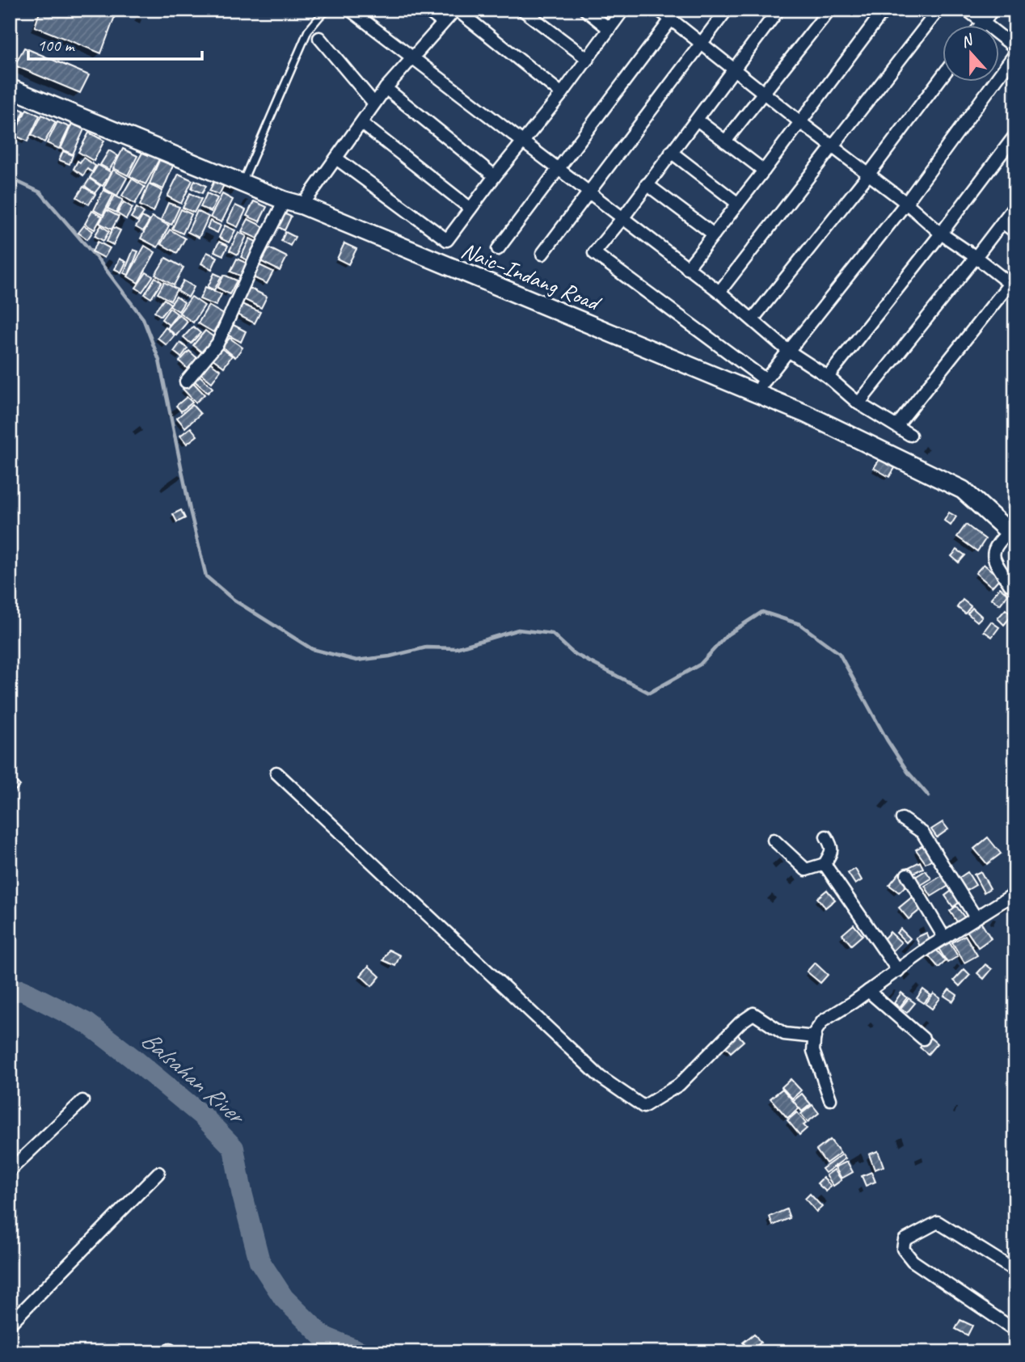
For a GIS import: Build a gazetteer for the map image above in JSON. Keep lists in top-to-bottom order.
{
  "streets": {
    "main road": ["Naic–Indang Road"]
  },
  "water": ["Balsahan River"],
  "scale_bar": "100 m",
  "north": "top"
}
